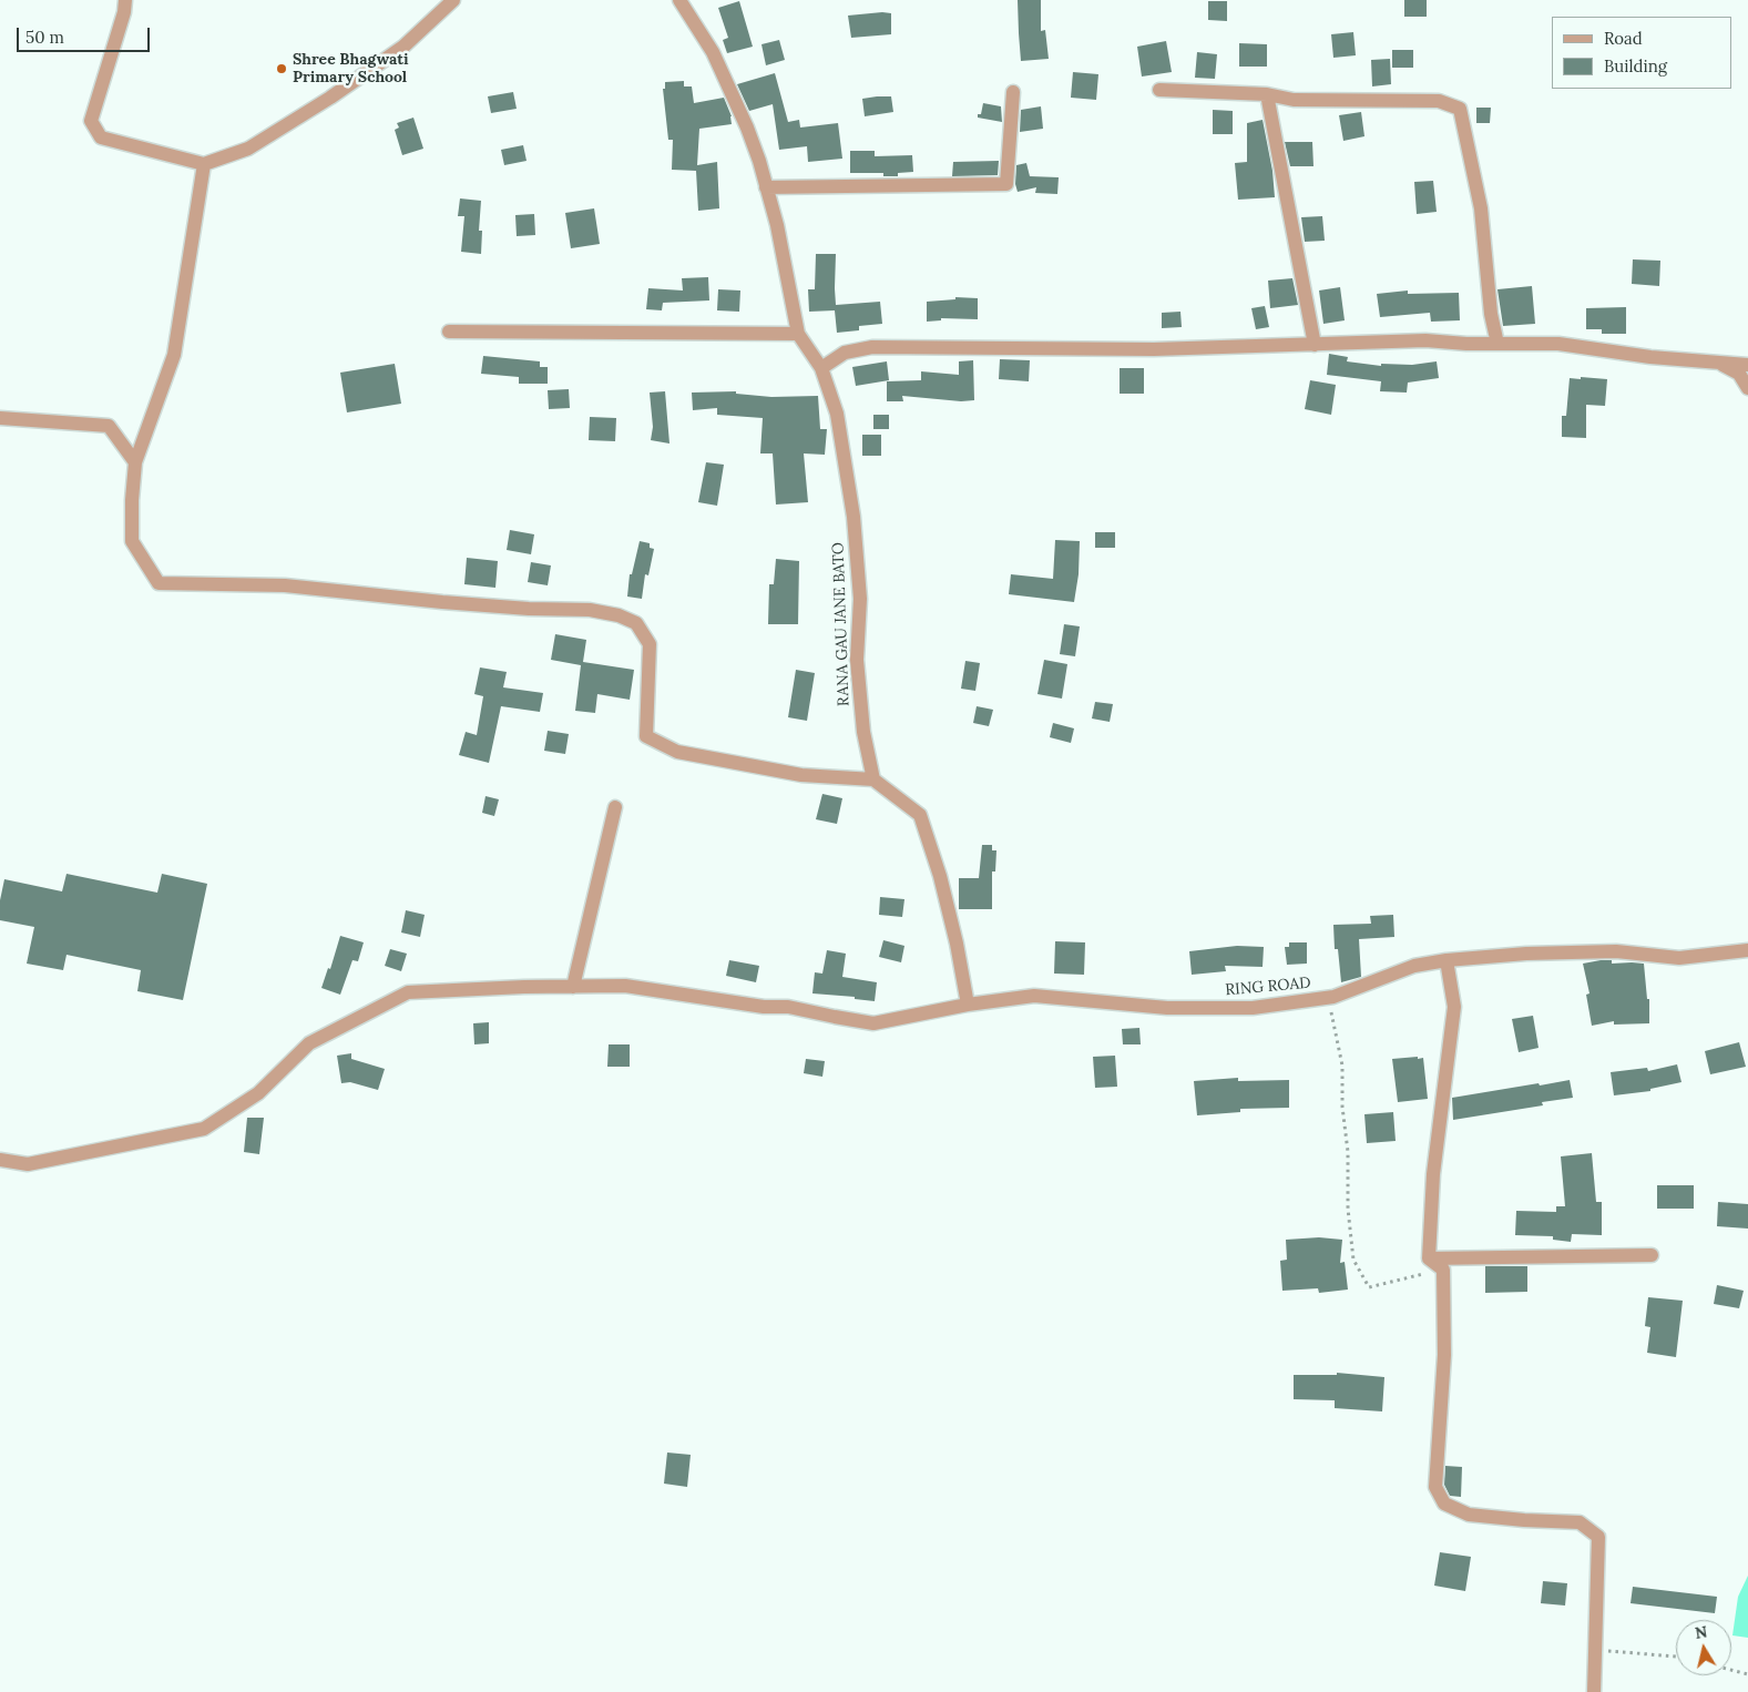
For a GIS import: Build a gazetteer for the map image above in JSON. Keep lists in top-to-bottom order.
{
  "streets": {
    "street": ["RANA GAU JANE BATO", "RING ROAD"]
  },
  "places": ["Shree Bhagwati Primary School"],
  "legend": ["Road", "Building"],
  "scale_bar": "50 m",
  "north": "top"
}
